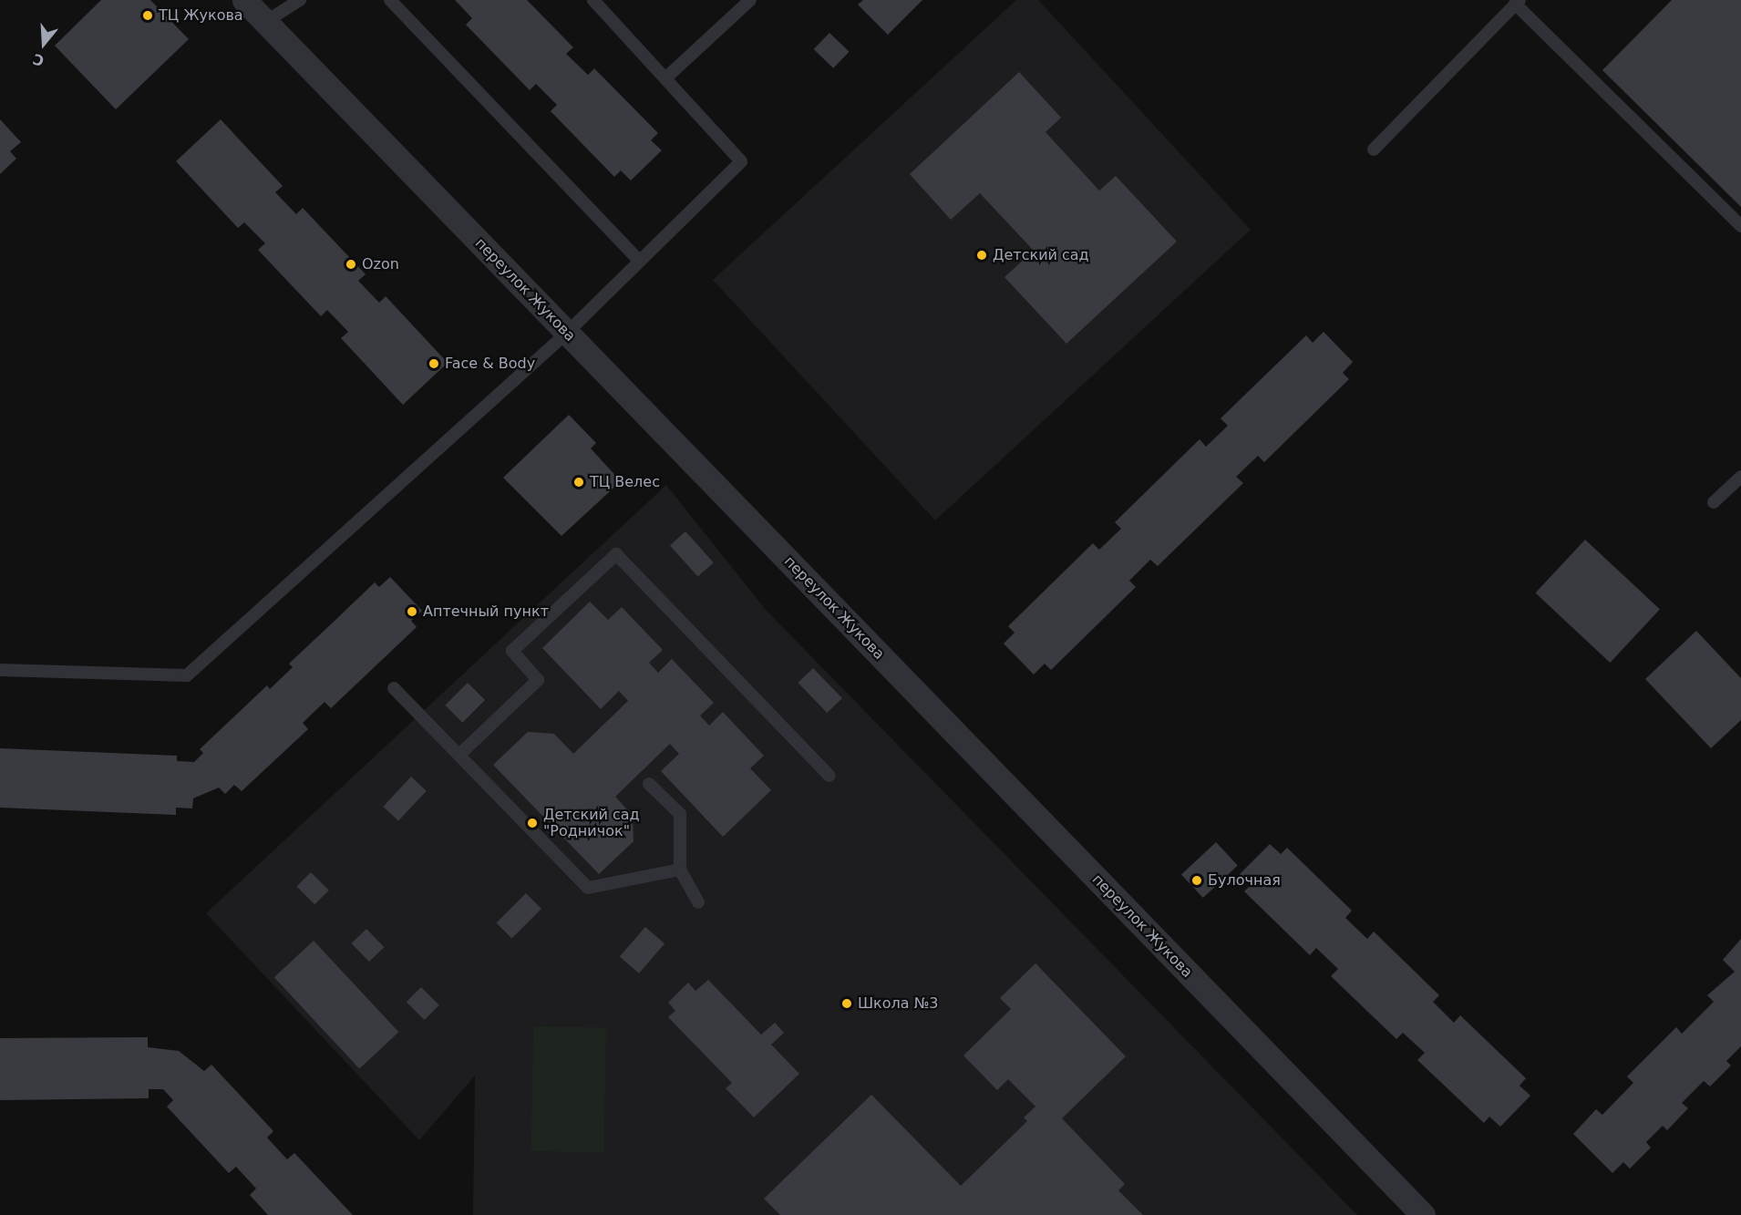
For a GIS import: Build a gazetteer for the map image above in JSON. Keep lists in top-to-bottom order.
{
  "streets": {
    "street": ["переулок Жукова"]
  },
  "places": [
    "ТЦ Жукова",
    "Детский сад",
    "Ozon",
    "Face & Body",
    "ТЦ Велес",
    "Аптечный пункт",
    "Детский сад \"Родничок\"",
    "Булочная",
    "Школа №3"
  ],
  "north": "bottom"
}
